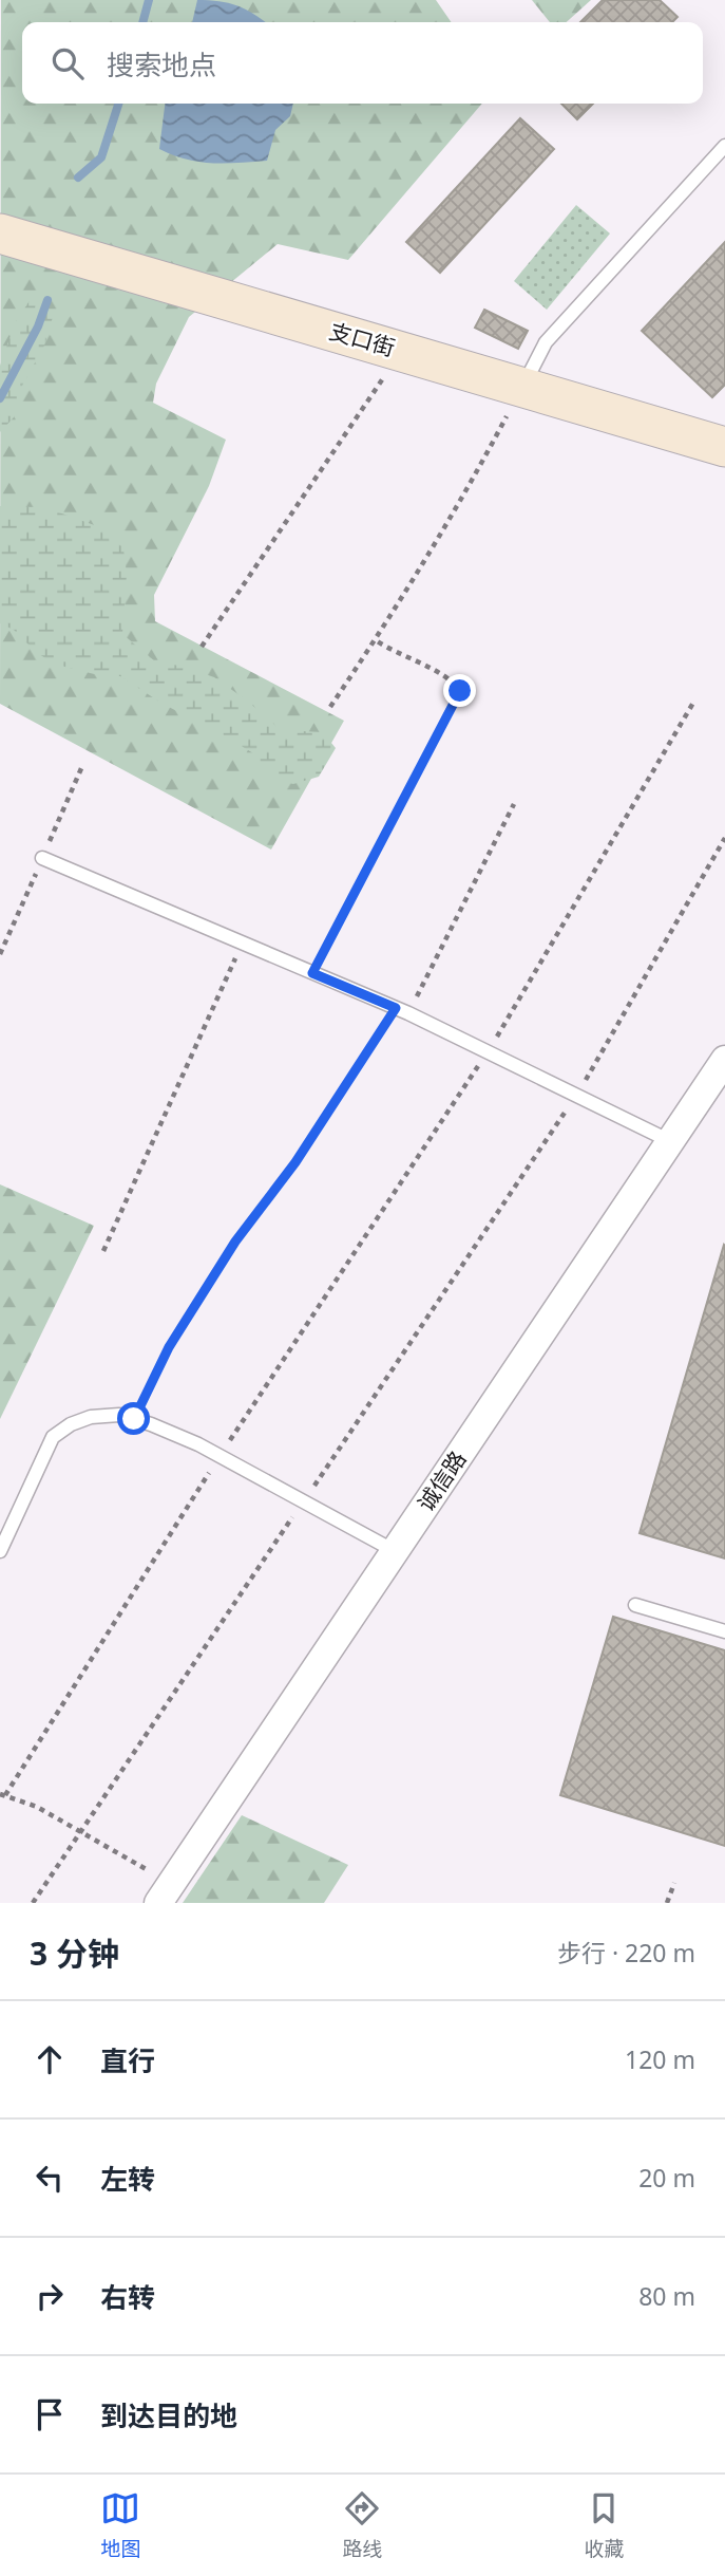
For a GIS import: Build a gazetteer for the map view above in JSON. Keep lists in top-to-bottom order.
{
  "streets": {
    "street": ["支口街", "诚信路"]
  },
  "page": {
    "search": "搜索地点",
    "heading": ["3 分钟", "步行 · 220 m"],
    "list": [
      ["直行", "120 m"],
      ["左转", "20 m"],
      ["右转", "80 m"],
      "到达目的地"
    ],
    "nav": ["地图", "路线", "收藏"]
  }
}
